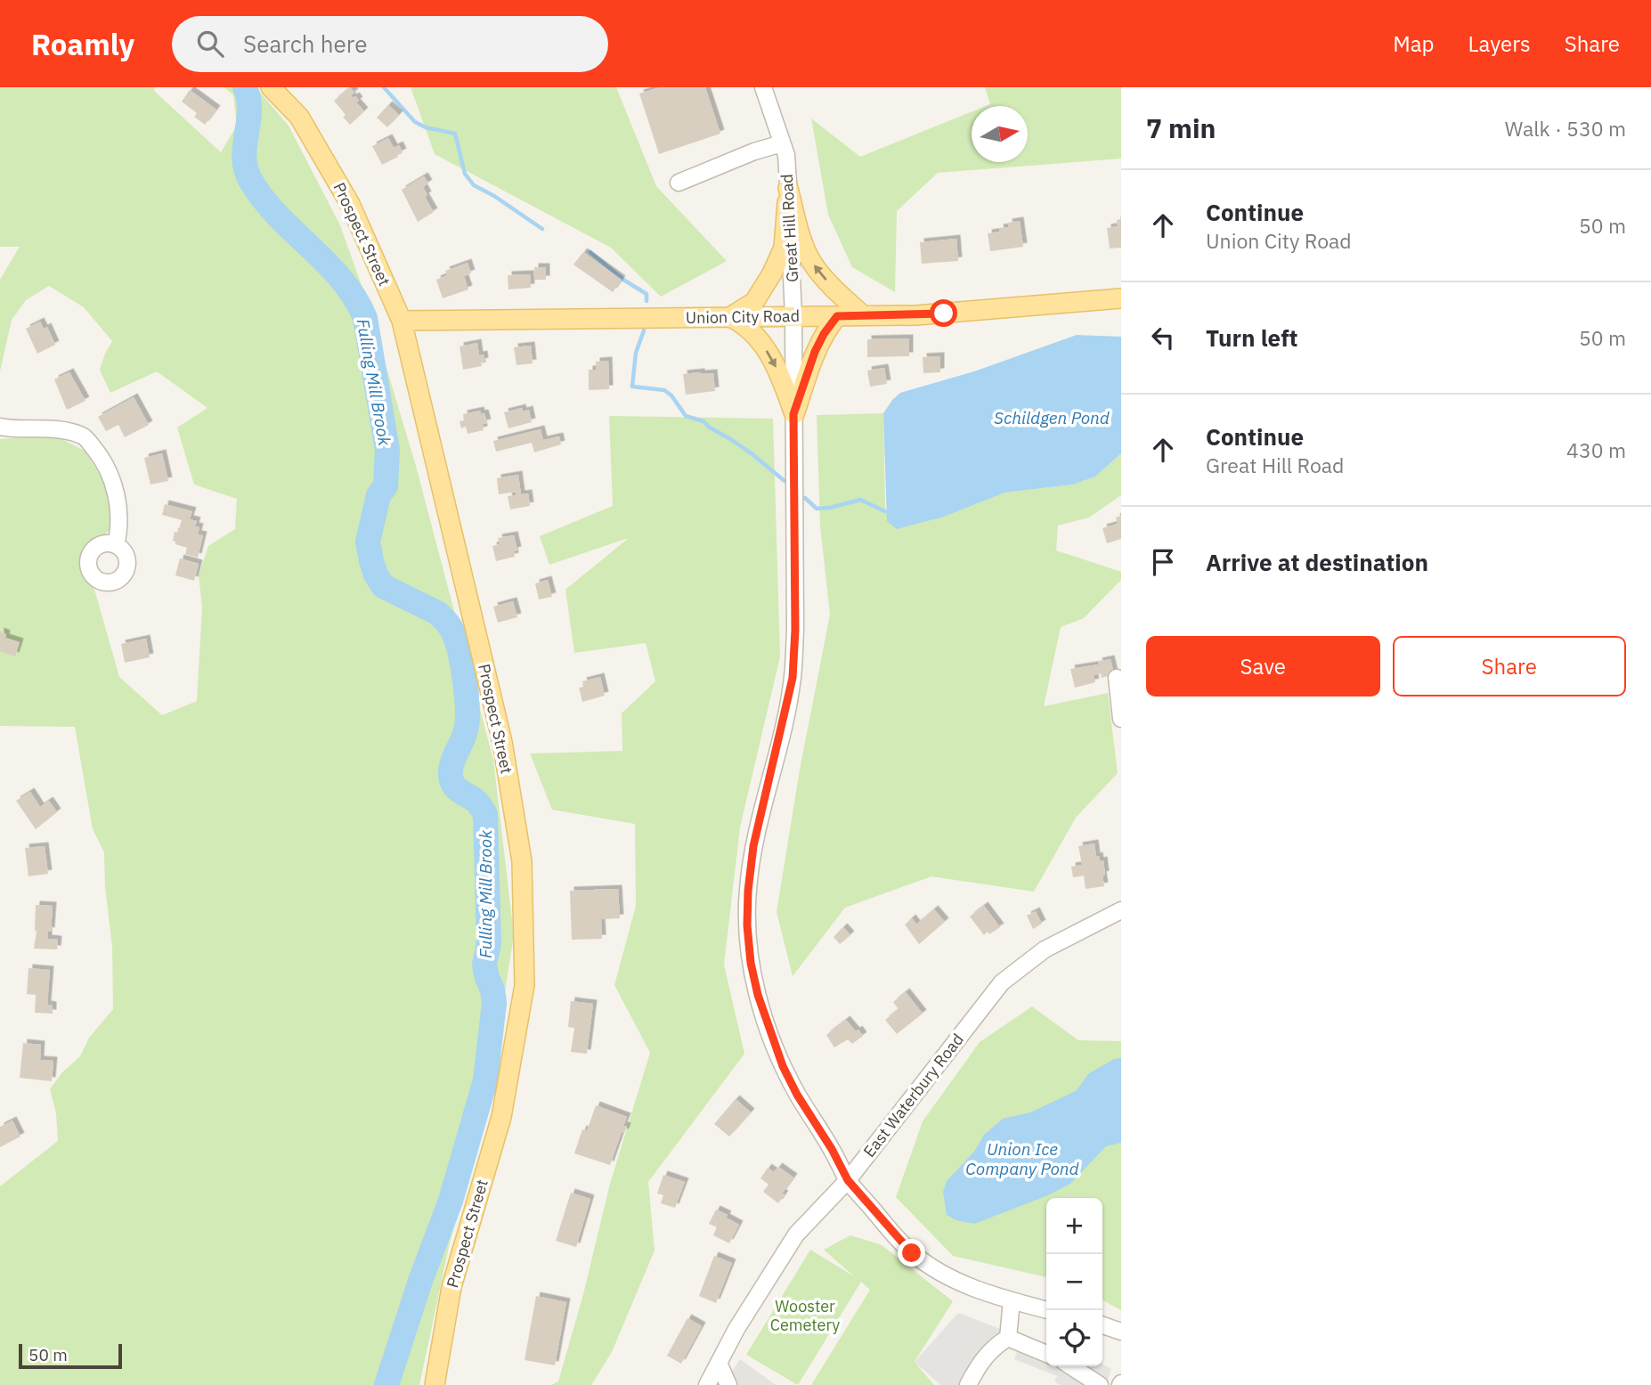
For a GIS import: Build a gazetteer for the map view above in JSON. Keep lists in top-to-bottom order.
{
  "streets": {
    "main road": ["Prospect Street", "Union City Road"],
    "street": ["Great Hill Road", "East Waterbury Road"]
  },
  "crossings": [
    ["Great Hill Road", "Union City Road"],
    ["Great Hill Road", "East Waterbury Road"],
    ["Prospect Street", "Union City Road"]
  ],
  "water": ["Fulling Mill Brook", "Schildgen Pond", "Union Ice Company Pond"],
  "parks": ["Wooster Cemetery"],
  "scale_bar": "50 m",
  "north": "right",
  "page": {
    "header": "Roamly",
    "search": "Search here",
    "nav": ["Map", "Layers", "Share"],
    "heading": ["7 min", "Walk · 530 m"],
    "list": [
      ["Continue", "Union City Road", "50 m"],
      ["Turn left", "50 m"],
      ["Continue", "Great Hill Road", "430 m"],
      "Arrive at destination"
    ],
    "buttons": ["Save", "Share"],
    "map_buttons": ["+", "−"],
    "scale": "50 m"
  }
}
